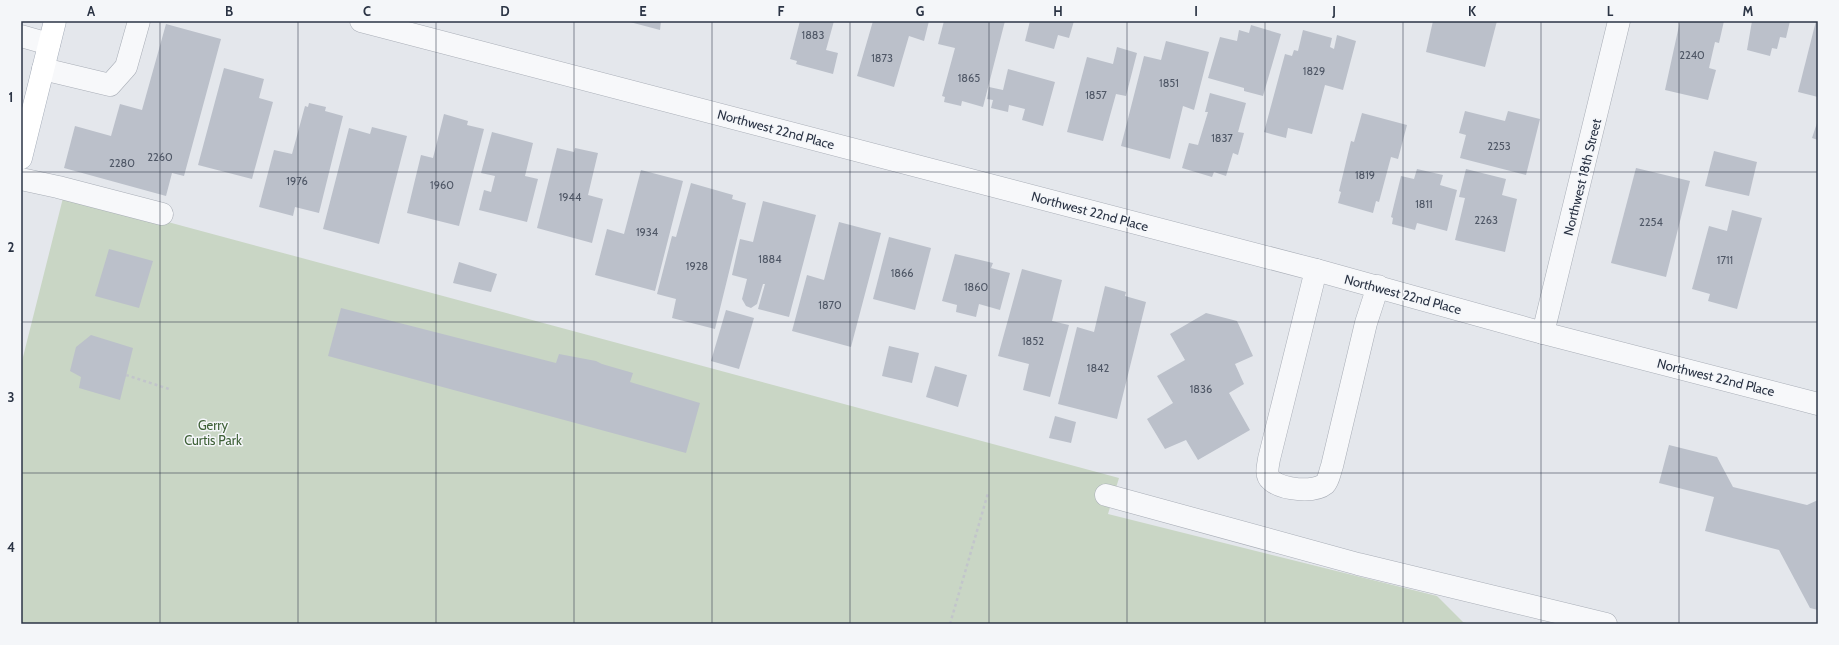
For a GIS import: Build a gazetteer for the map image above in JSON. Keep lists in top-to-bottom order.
{
  "streets": {
    "street": ["Northwest 22nd Place", "Northwest 18th Street"]
  },
  "crossings": [
    ["Northwest 22nd Place", "Northwest 18th Street"]
  ],
  "parks": ["Gerry Curtis Park"],
  "house_numbers": [
    "1883",
    "2240",
    "1873",
    "1829",
    "1865",
    "1851",
    "1857",
    "1837",
    "2253",
    "2260",
    "2280",
    "1819",
    "1976",
    "1960",
    "1944",
    "1811",
    "2263",
    "2254",
    "1934",
    "1884",
    "1711",
    "1928",
    "1866",
    "1860",
    "1870",
    "1852",
    "1842",
    "1836"
  ],
  "grid": {
    "columns": [
      "A",
      "B",
      "C",
      "D",
      "E",
      "F",
      "G",
      "H",
      "I",
      "J",
      "K",
      "L",
      "M"
    ],
    "rows": [
      "1",
      "2",
      "3",
      "4"
    ]
  }
}
